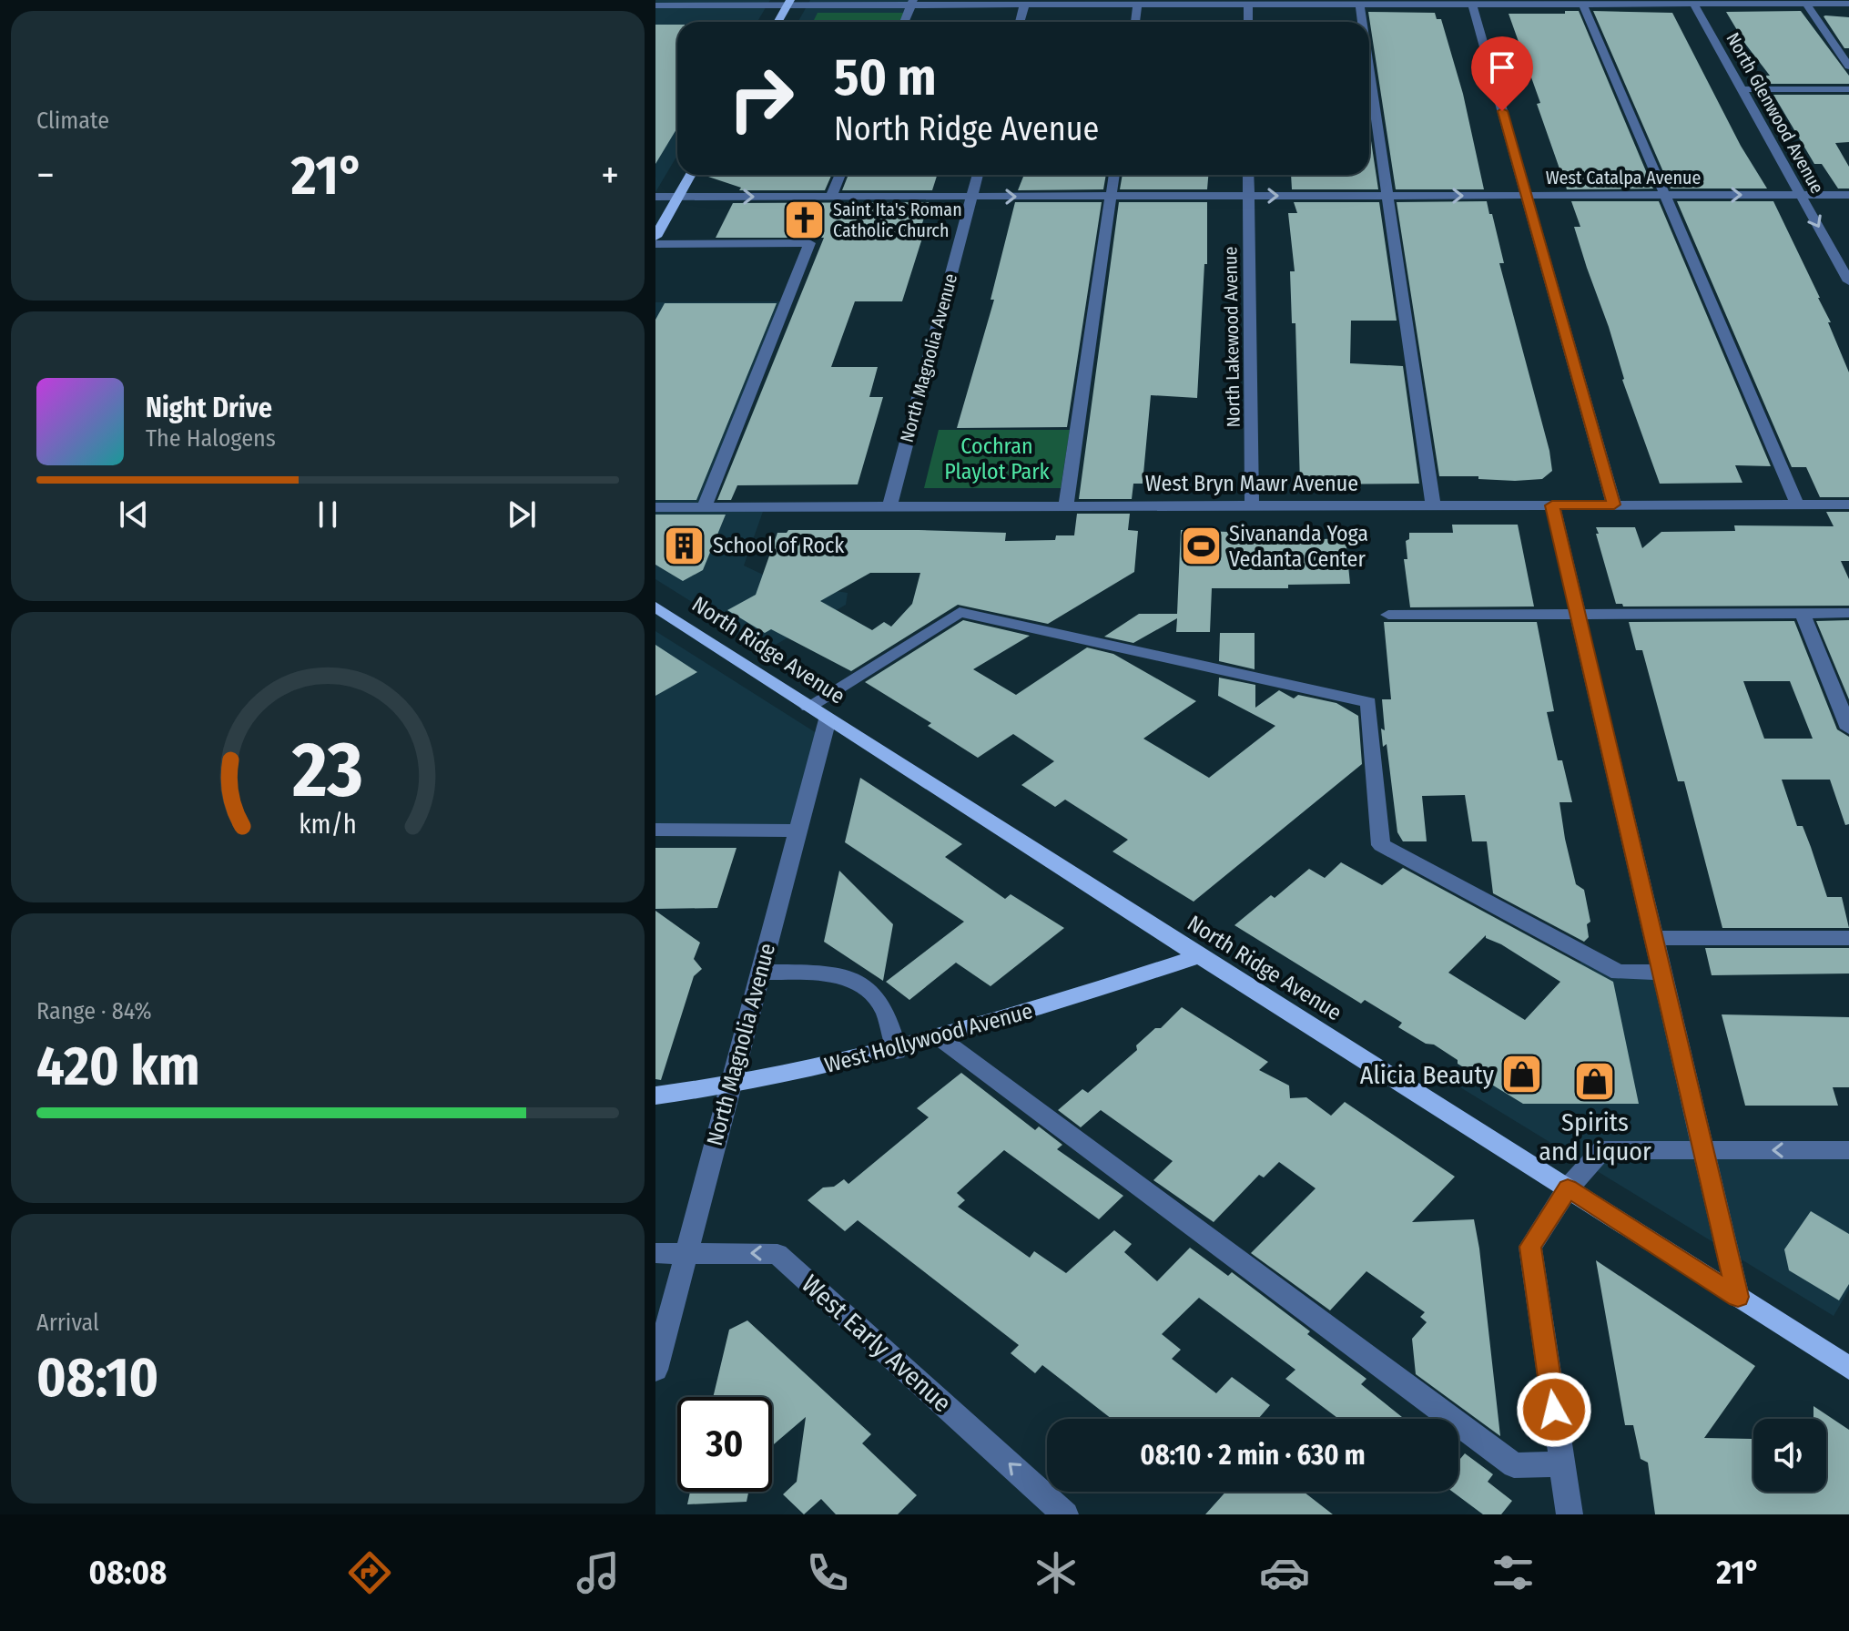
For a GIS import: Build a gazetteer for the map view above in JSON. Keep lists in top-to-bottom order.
{
  "streets": {
    "main road": ["North Ridge Avenue", "West Hollywood Avenue"],
    "street": [
      "North Glenwood Avenue",
      "West Catalpa Avenue",
      "North Lakewood Avenue",
      "North Magnolia Avenue",
      "West Bryn Mawr Avenue",
      "West Early Avenue"
    ]
  },
  "crossings": [
    ["North Glenwood Avenue", "West Catalpa Avenue"],
    ["West Catalpa Avenue", "North Lakewood Avenue"],
    ["West Catalpa Avenue", "North Magnolia Avenue"],
    ["North Lakewood Avenue", "West Bryn Mawr Avenue"],
    ["North Magnolia Avenue", "West Bryn Mawr Avenue"],
    ["North Magnolia Avenue", "North Ridge Avenue"],
    ["North Magnolia Avenue", "West Hollywood Avenue"],
    ["North Magnolia Avenue", "West Early Avenue"],
    ["North Ridge Avenue", "West Hollywood Avenue"]
  ],
  "one_way": ["West Catalpa Avenue", "West Early Avenue"],
  "parks": ["Cochran Playlot Park"],
  "places": {
    "church": ["Saint Ita's Roman Catholic Church"],
    "building": ["School of Rock"],
    "sports": ["Sivananda Yoga Vedanta Center"],
    "shop": ["Alicia Beauty", "Spirits and Liquor"]
  },
  "page": {
    "tile": [
      "Climate",
      ["Range · 84%", "420 km"],
      ["Arrival", "08:10"]
    ],
    "turn": ["50 m", "North Ridge Avenue"],
    "heat": ["−", "21°", "+"],
    "song": ["Night Drive", "The Halogens"],
    "limit": "30",
    "trip": "08:10 · 2 min · 630 m",
    "tabs": ["08:08", "21°"],
    "gauge": ["23", "km/h"]
  }
}
